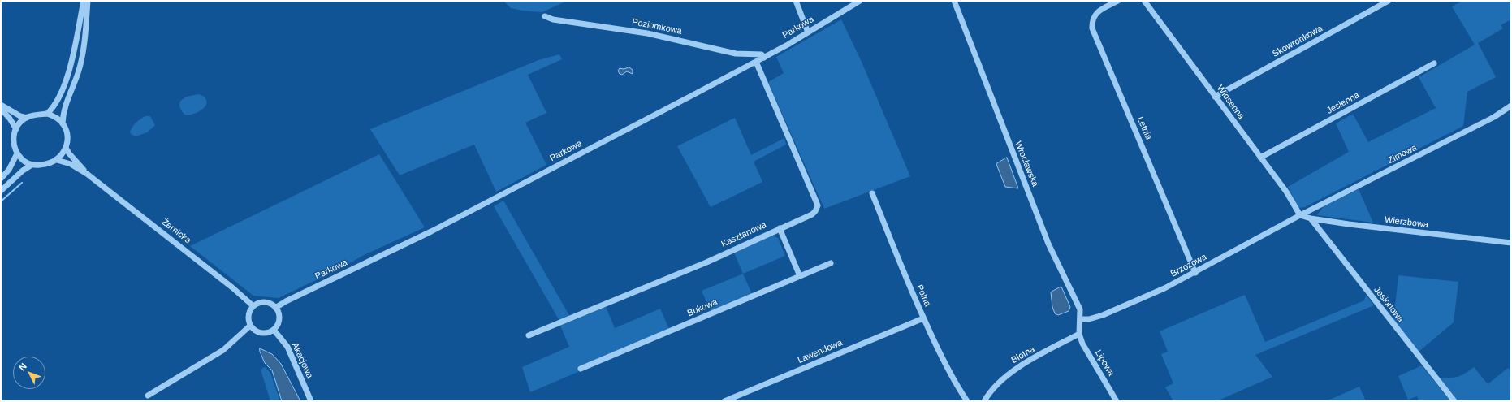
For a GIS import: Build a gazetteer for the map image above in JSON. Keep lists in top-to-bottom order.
{
  "streets": {
    "street": [
      "Poziomkowa",
      "Parkowa",
      "Skowronkowa",
      "Wiosenna",
      "Jesienna",
      "Letnia",
      "Zimowa",
      "Wrocławska",
      "Wierzbowa",
      "Żernicka",
      "Kasztanowa",
      "Brzozowa",
      "Polna",
      "Jesionowa",
      "Bukowa",
      "Lawendowa",
      "Błotna",
      "Akacjowa",
      "Lipowa"
    ]
  },
  "crossings": [
    ["Poziomkowa", "Parkowa"],
    ["Parkowa", "Żernicka"],
    ["Parkowa", "Kasztanowa"],
    ["Parkowa", "Akacjowa"],
    ["Skowronkowa", "Wiosenna"],
    ["Wiosenna", "Jesienna"],
    ["Wiosenna", "Zimowa"],
    ["Wiosenna", "Wierzbowa"],
    ["Wiosenna", "Brzozowa"],
    ["Letnia", "Brzozowa"],
    ["Zimowa", "Wierzbowa"],
    ["Zimowa", "Brzozowa"],
    ["Wrocławska", "Brzozowa"],
    ["Wrocławska", "Błotna"],
    ["Wrocławska", "Lipowa"],
    ["Wierzbowa", "Brzozowa"],
    ["Wierzbowa", "Jesionowa"],
    ["Żernicka", "Akacjowa"],
    ["Polna", "Lawendowa"],
    ["Błotna", "Lipowa"]
  ],
  "north": "top left"
}
